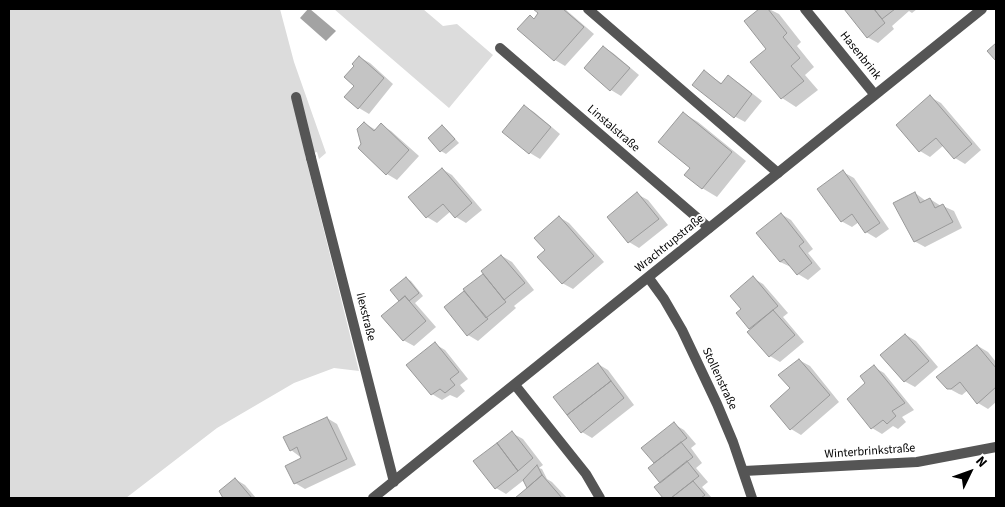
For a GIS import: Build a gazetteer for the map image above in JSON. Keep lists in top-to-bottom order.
{
  "streets": {
    "street": [
      "Hasenbrink",
      "Linstalstraße",
      "Wrachtrupstraße",
      "Ilexstraße",
      "Stollenstraße",
      "Winterbrinkstraße"
    ]
  },
  "crossings": [
    ["Hasenbrink", "Wrachtrupstraße"],
    ["Linstalstraße", "Wrachtrupstraße"],
    ["Wrachtrupstraße", "Ilexstraße"],
    ["Wrachtrupstraße", "Stollenstraße"],
    ["Stollenstraße", "Winterbrinkstraße"]
  ],
  "north": "top right"
}
